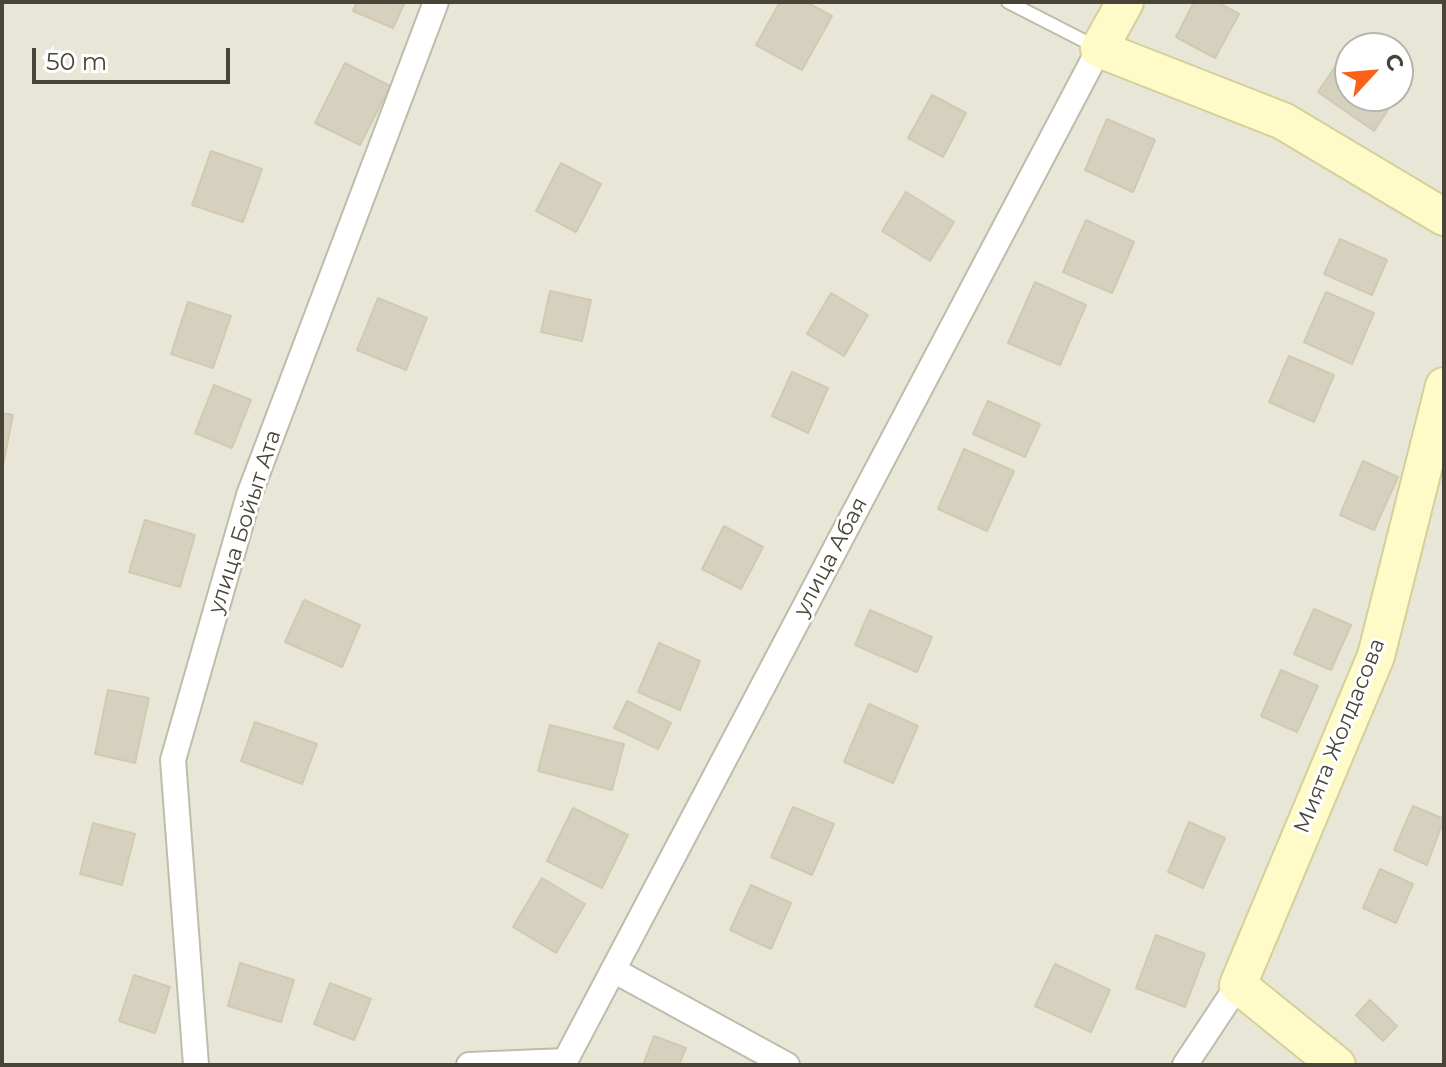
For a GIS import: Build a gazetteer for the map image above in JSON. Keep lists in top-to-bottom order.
{
  "streets": {
    "street": ["улица Бойыт Ата", "улица Абая", "Мията Жолдасова"]
  },
  "scale_bar": "50 m",
  "north": "top right"
}
